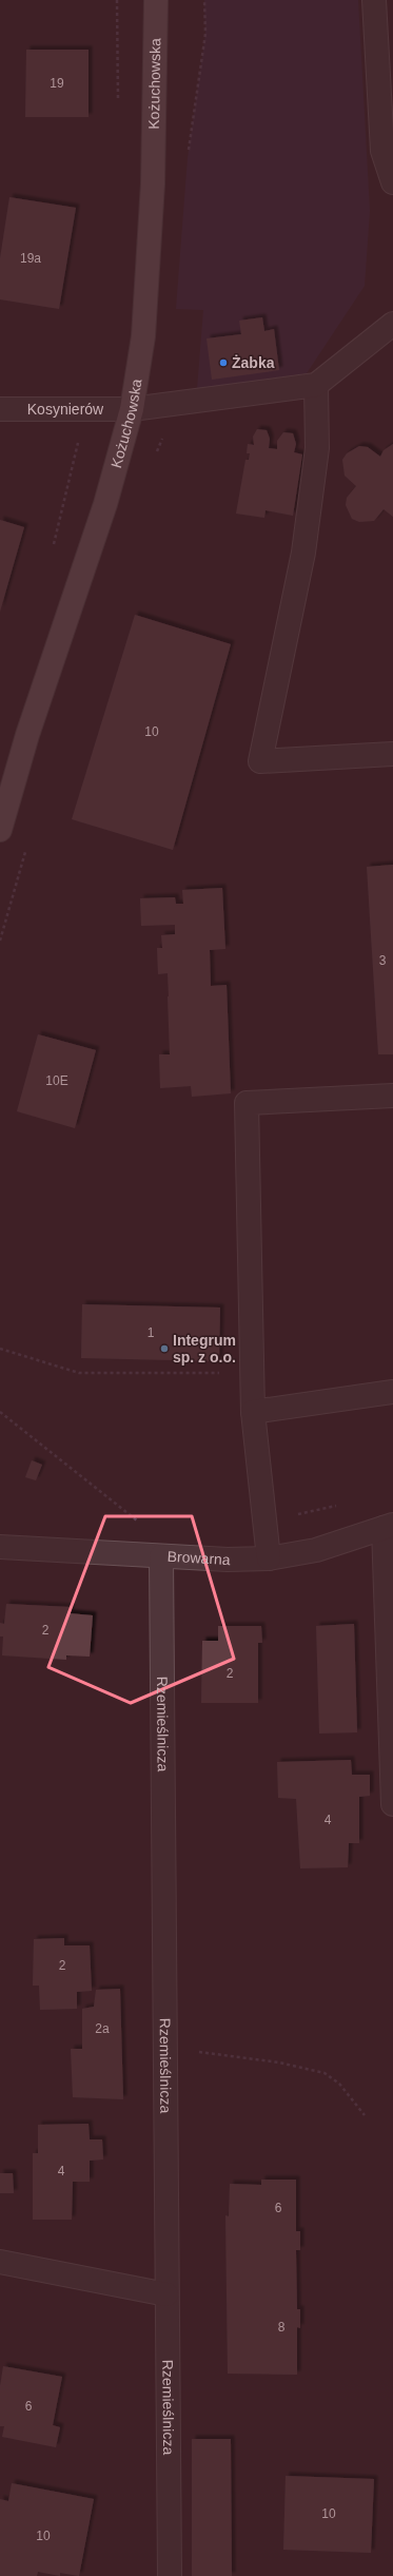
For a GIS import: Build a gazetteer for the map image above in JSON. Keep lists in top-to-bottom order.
{
  "streets": {
    "main road": ["Kożuchowska"],
    "street": ["Kosynierów", "Browarna", "Rzemieślnicza"]
  },
  "crossings": [
    ["Kożuchowska", "Kosynierów"],
    ["Browarna", "Rzemieślnicza"]
  ],
  "places": ["Żabka", "Integrum sp. z o.o."],
  "house_numbers": [
    "19",
    "19a",
    "10",
    "3",
    "10E",
    "1",
    "2",
    "2",
    "4",
    "2",
    "2a",
    "4",
    "6",
    "8",
    "6",
    "10",
    "10"
  ]
}
